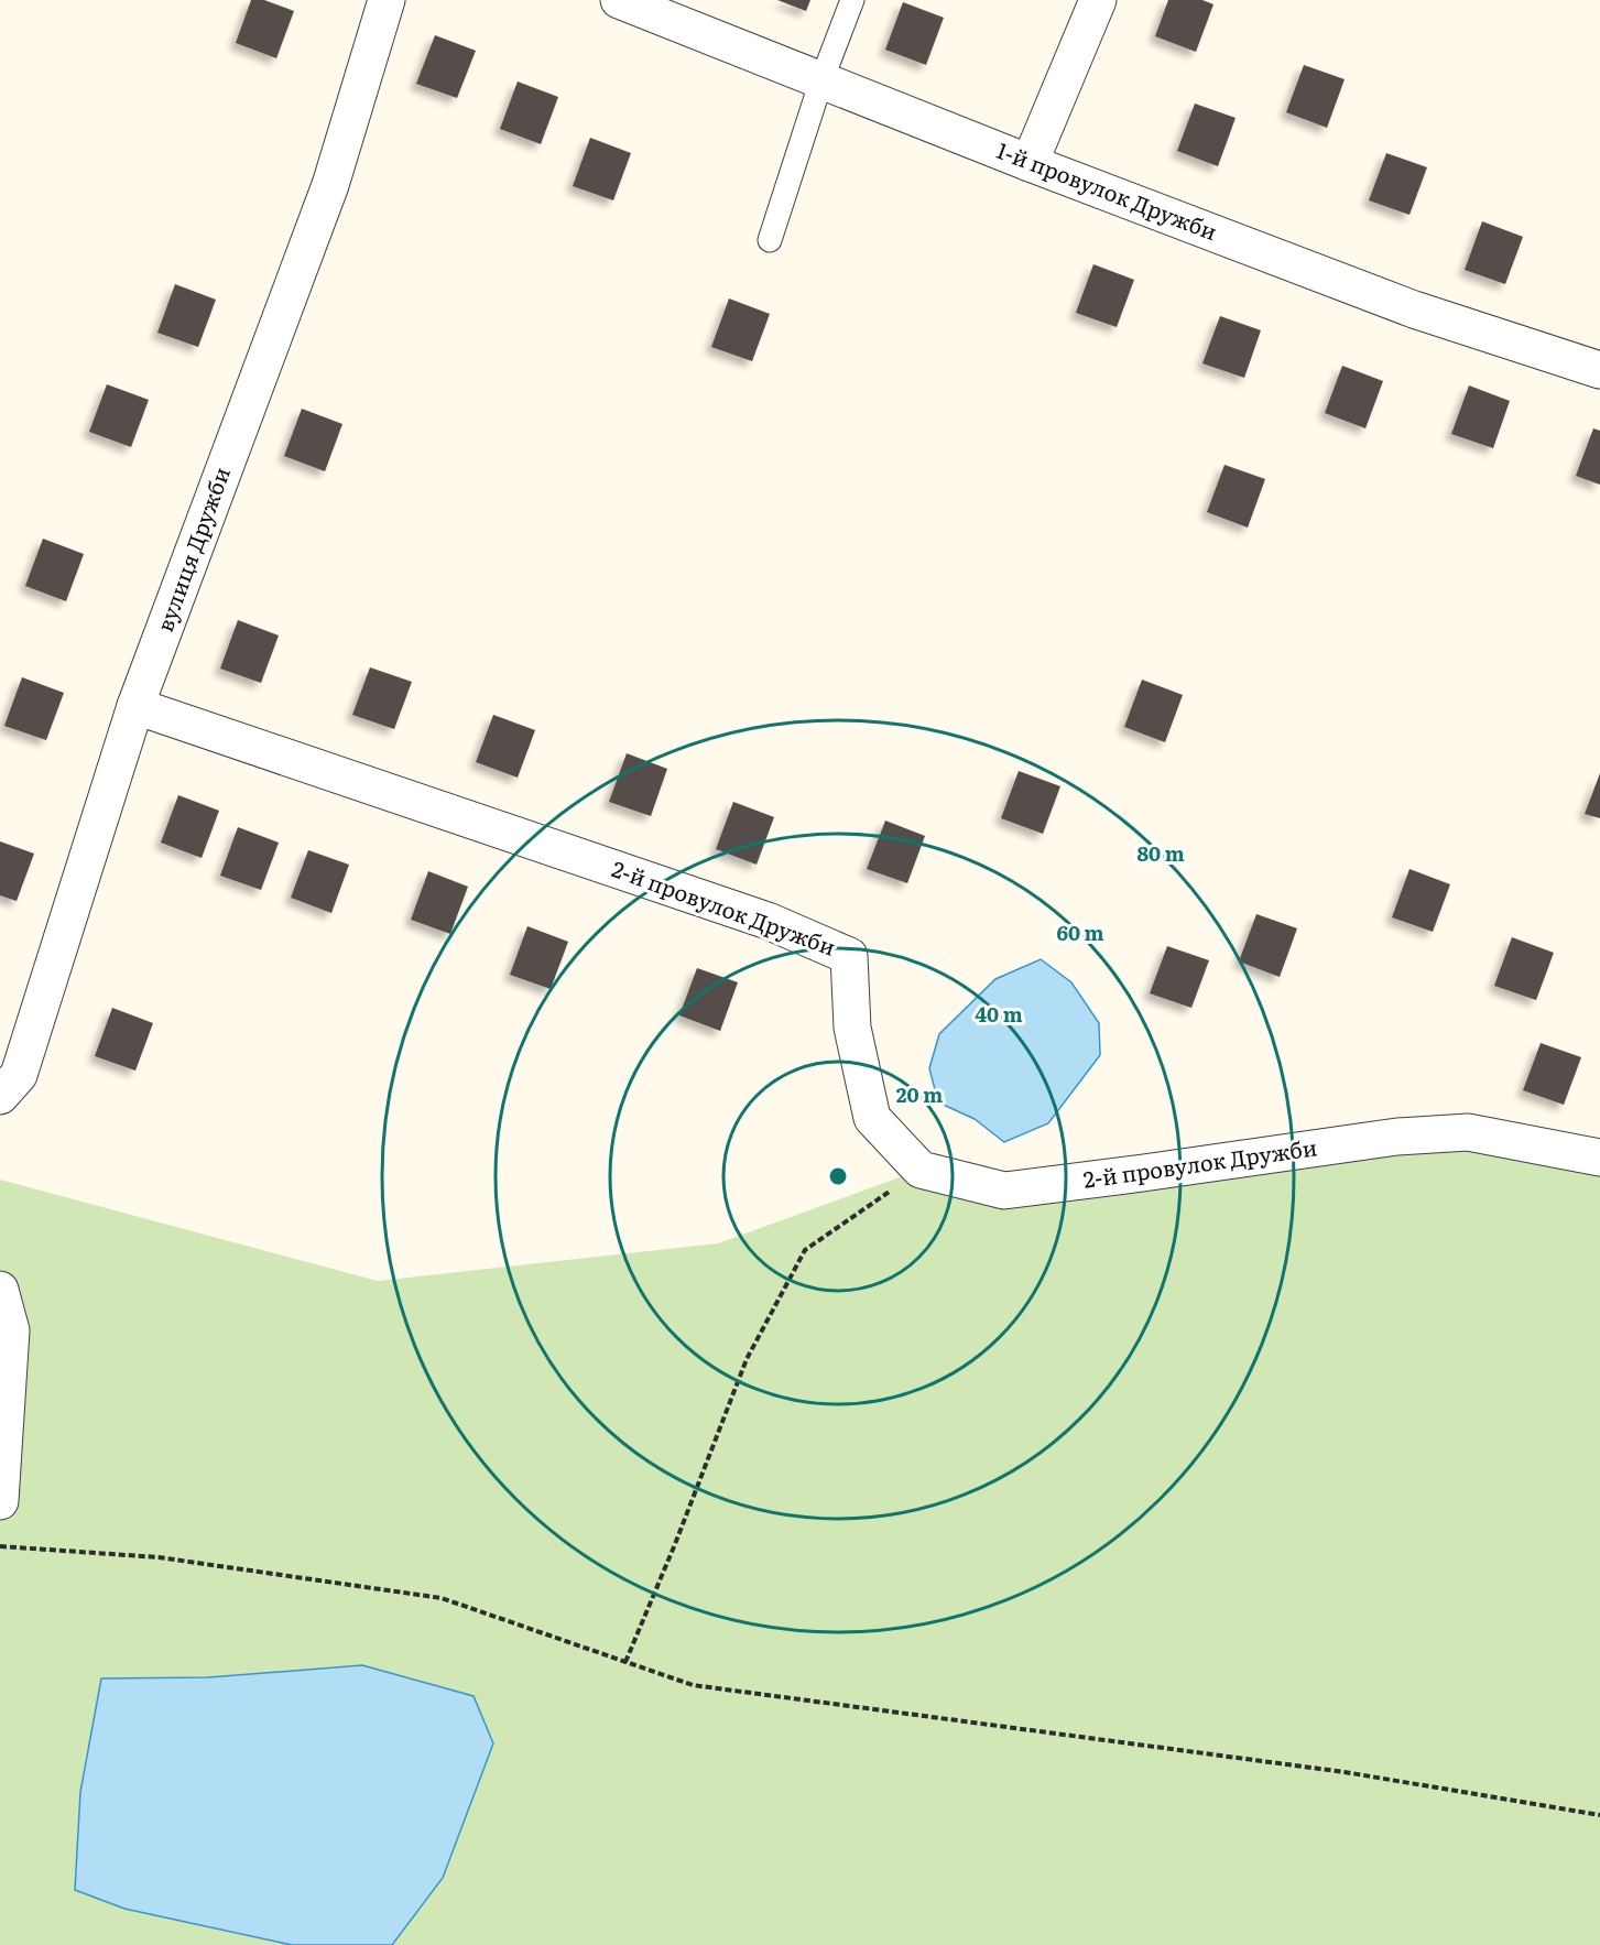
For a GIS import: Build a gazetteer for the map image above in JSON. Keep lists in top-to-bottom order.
{
  "streets": {
    "street": ["1-й провулок Дружби", "вулиця Дружби", "2-й провулок Дружби"]
  },
  "crossings": [
    ["вулиця Дружби", "2-й провулок Дружби"]
  ],
  "rings": [
    "80 m",
    "60 m",
    "40 m",
    "20 m"
  ]
}
